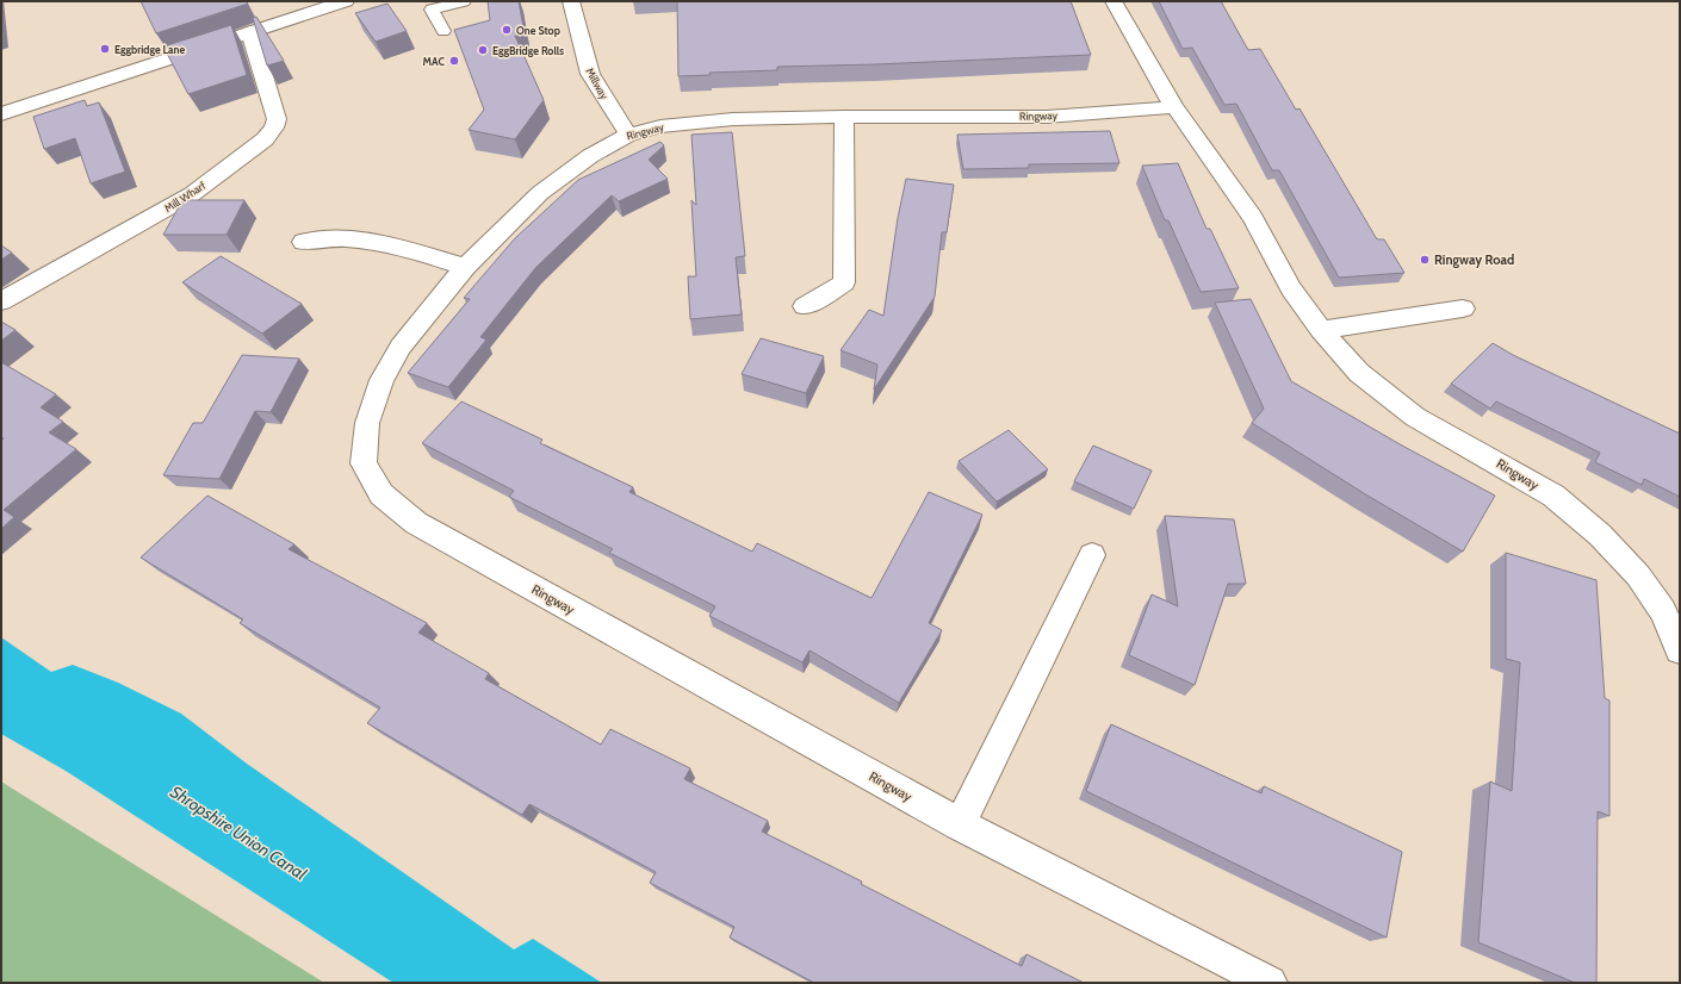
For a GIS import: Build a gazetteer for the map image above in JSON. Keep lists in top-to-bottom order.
{
  "streets": {
    "street": ["Millway", "Ringway", "Mill Wharf"]
  },
  "crossings": [
    ["Millway", "Ringway"]
  ],
  "water": ["Shropshire Union Canal"],
  "places": [
    "One Stop",
    "Eggbridge Lane",
    "EggBridge Rolls",
    "MAC",
    "Ringway Road"
  ]
}
